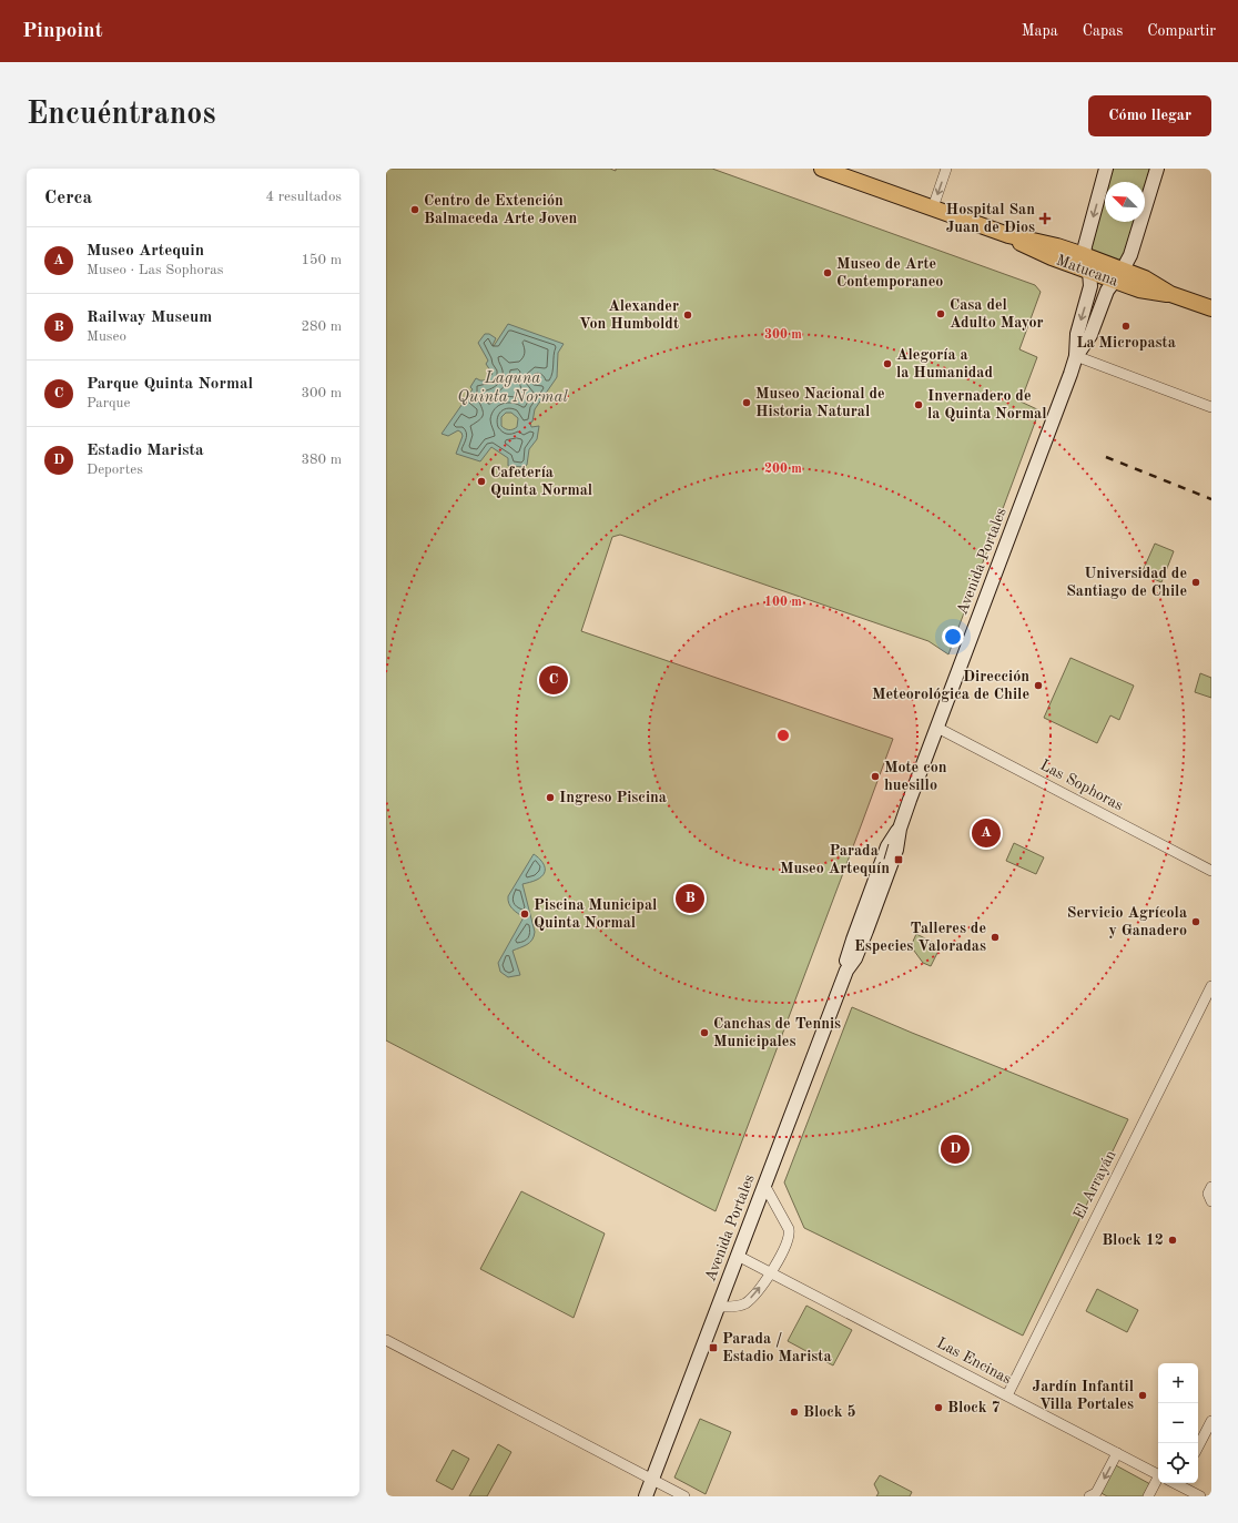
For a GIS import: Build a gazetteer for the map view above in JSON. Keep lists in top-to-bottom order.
{
  "streets": {
    "main road": ["Matucana", "Avenida Portales"],
    "street": ["Las Sophoras", "El Arrayán", "Las Encinas"]
  },
  "crossings": [
    ["Matucana", "Avenida Portales"],
    ["Avenida Portales", "Las Sophoras"],
    ["Avenida Portales", "Las Encinas"],
    ["El Arrayán", "Las Encinas"]
  ],
  "water": ["Laguna Quinta Normal"],
  "places": {
    "other": [
      "Centro de Extención Balmaceda Arte Joven",
      "Museo de Arte Contemporaneo",
      "Casa del Adulto Mayor",
      "Alexander Von Humboldt",
      "La Micropasta",
      "Alegoría a la Humanidad",
      "Museo Nacional de Historia Natural",
      "Invernadero de la Quinta Normal",
      "Cafetería Quinta Normal",
      "Universidad de Santiago de Chile",
      "Dirección Meteorológica de Chile",
      "Mote con huesillo",
      "Ingreso Piscina",
      "Piscina Municipal Quinta Normal",
      "Servicio Agrícola y Ganadero",
      "Talleres de Especies Valoradas",
      "Canchas de Tennis Municipales",
      "Block 12",
      "Jardín Infantil Villa Portales",
      "Block 7",
      "Block 5"
    ],
    "health": ["Hospital San Juan de Dios"],
    "transit": ["Parada / Museo Artequín", "Parada / Estadio Marista"]
  },
  "north": "top left",
  "page": {
    "header": "Pinpoint",
    "nav": ["Mapa", "Capas", "Compartir"],
    "buttons": "Cómo llegar",
    "title": "Encuéntranos",
    "heading": ["Cerca", "4 resultados"],
    "list": [
      {
        "mark": "A",
        "name": "Museo Artequin",
        "note": "Museo · Las Sophoras",
        "value": "150 m"
      },
      {
        "mark": "B",
        "name": "Railway Museum",
        "note": "Museo",
        "value": "280 m"
      },
      {
        "mark": "C",
        "name": "Parque Quinta Normal",
        "note": "Parque",
        "value": "300 m"
      },
      {
        "mark": "D",
        "name": "Estadio Marista",
        "note": "Deportes",
        "value": "380 m"
      }
    ],
    "pins": [
      "C",
      "A",
      "B",
      "D"
    ],
    "map_buttons": ["+", "−"]
  },
  "rings": ["300 m", "200 m", "100 m"]
}
